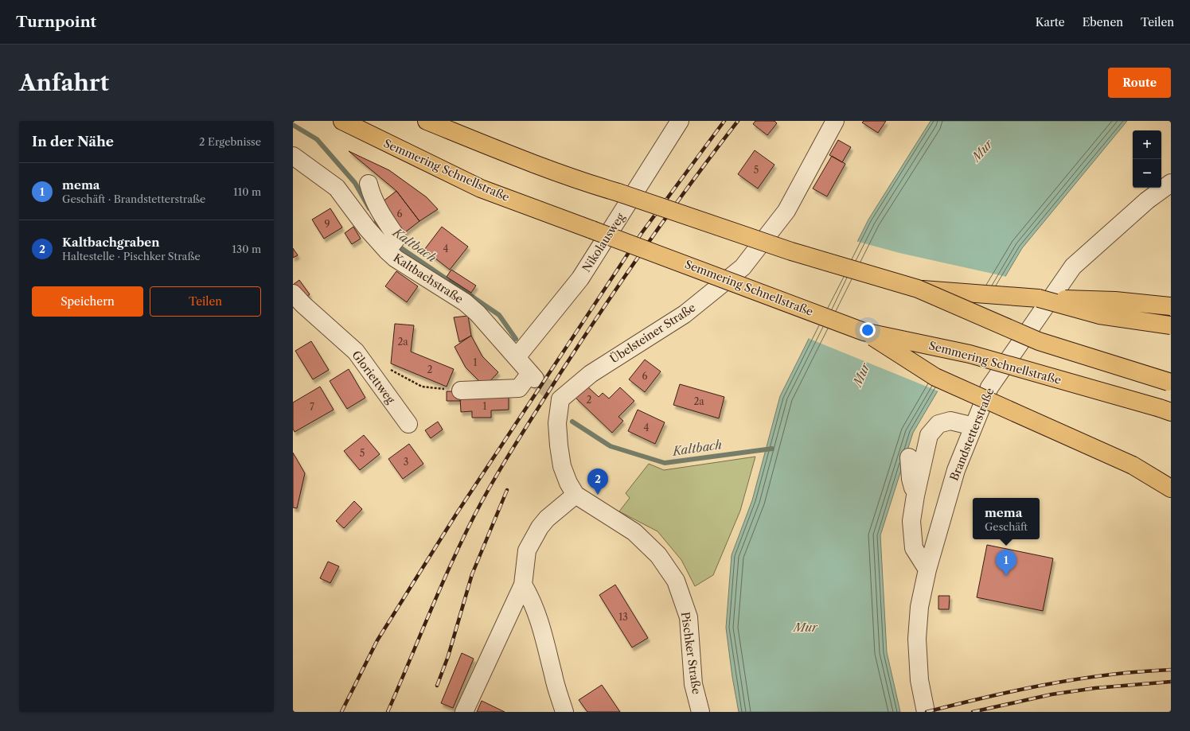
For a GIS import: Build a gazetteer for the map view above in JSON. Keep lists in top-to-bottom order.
{
  "streets": {
    "highway": ["Semmering Schnellstraße"],
    "street": [
      "Nikolausweg",
      "Kaltbachstraße",
      "Übelsteiner Straße",
      "Gloriettweg",
      "Brandstetterstraße",
      "Pischker Straße"
    ]
  },
  "crossings": [
    ["Nikolausweg", "Kaltbachstraße"],
    ["Übelsteiner Straße", "Pischker Straße"]
  ],
  "water": ["Mur", "Kaltbach"],
  "house_numbers": [
    "5",
    "6",
    "9",
    "4",
    "2a",
    "1",
    "2",
    "6",
    "2",
    "2a",
    "1",
    "7",
    "4",
    "5",
    "3",
    "13"
  ],
  "page": {
    "header": "Turnpoint",
    "nav": ["Karte", "Ebenen", "Teilen"],
    "buttons": [
      "Route",
      ["Speichern", "Teilen"]
    ],
    "title": "Anfahrt",
    "heading": ["In der Nähe", "2 Ergebnisse"],
    "map_buttons": ["+", "−"],
    "list": [
      {
        "mark": "1",
        "name": "mema",
        "note": "Geschäft · Brandstetterstraße",
        "value": "110 m"
      },
      {
        "mark": "2",
        "name": "Kaltbachgraben",
        "note": "Haltestelle · Pischker Straße",
        "value": "130 m"
      }
    ],
    "pins": ["2", "1"],
    "popup": ["mema", "Geschäft"]
  }
}
